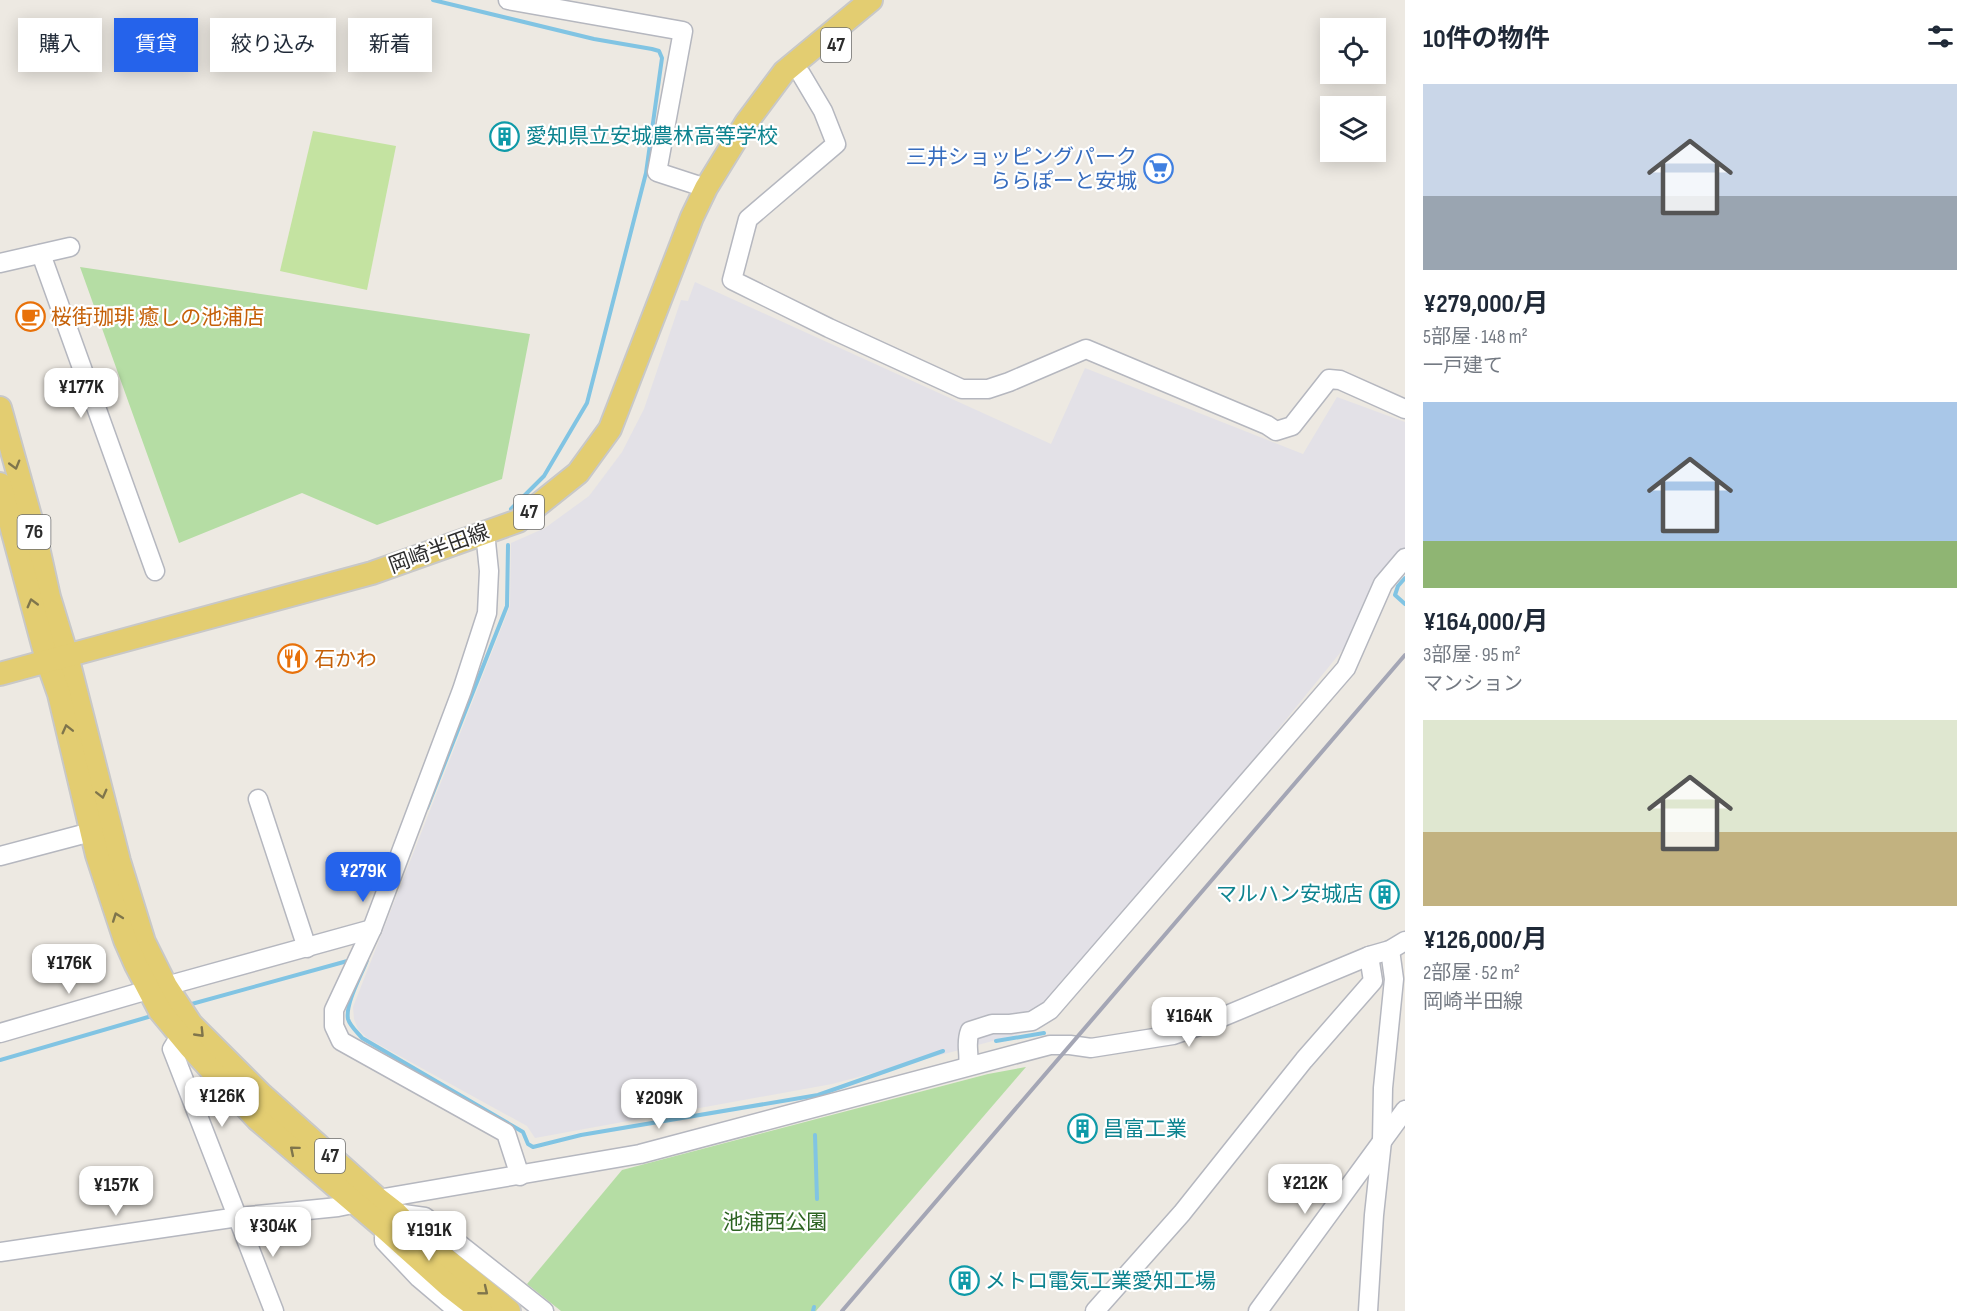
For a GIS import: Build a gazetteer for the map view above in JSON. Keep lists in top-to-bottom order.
{
  "streets": {
    "main road": ["47", "76", "岡崎半田線"]
  },
  "crossings": [
    ["47", "76"],
    ["47", "岡崎半田線"],
    ["76", "岡崎半田線"]
  ],
  "parks": ["池浦西公園"],
  "places": {
    "building": [
      "愛知県立安城農林高等学校",
      "マルハン安城店",
      "昌富工業",
      "メトロ電気工業愛知工場"
    ],
    "supermarket": ["三井ショッピングパーク ららぽーと安城"],
    "cafe": ["桜街珈琲 癒しの池浦店"],
    "restaurant": ["石かわ"]
  },
  "page": {
    "heading": "10件の物件",
    "chip": [
      "購入",
      "賃貸",
      "絞り込み",
      "新着"
    ],
    "list": [
      {
        "name": "¥279,000/月",
        "note": "5部屋 · 148 m² · 一戸建て"
      },
      {
        "name": "¥164,000/月",
        "note": "3部屋 · 95 m² · マンション"
      },
      {
        "name": "¥126,000/月",
        "note": "2部屋 · 52 m² · 岡崎半田線"
      }
    ],
    "price": [
      "¥177K",
      "¥279K",
      "¥176K",
      "¥164K",
      "¥126K",
      "¥209K",
      "¥212K",
      "¥157K",
      "¥304K",
      "¥191K"
    ]
  }
}
